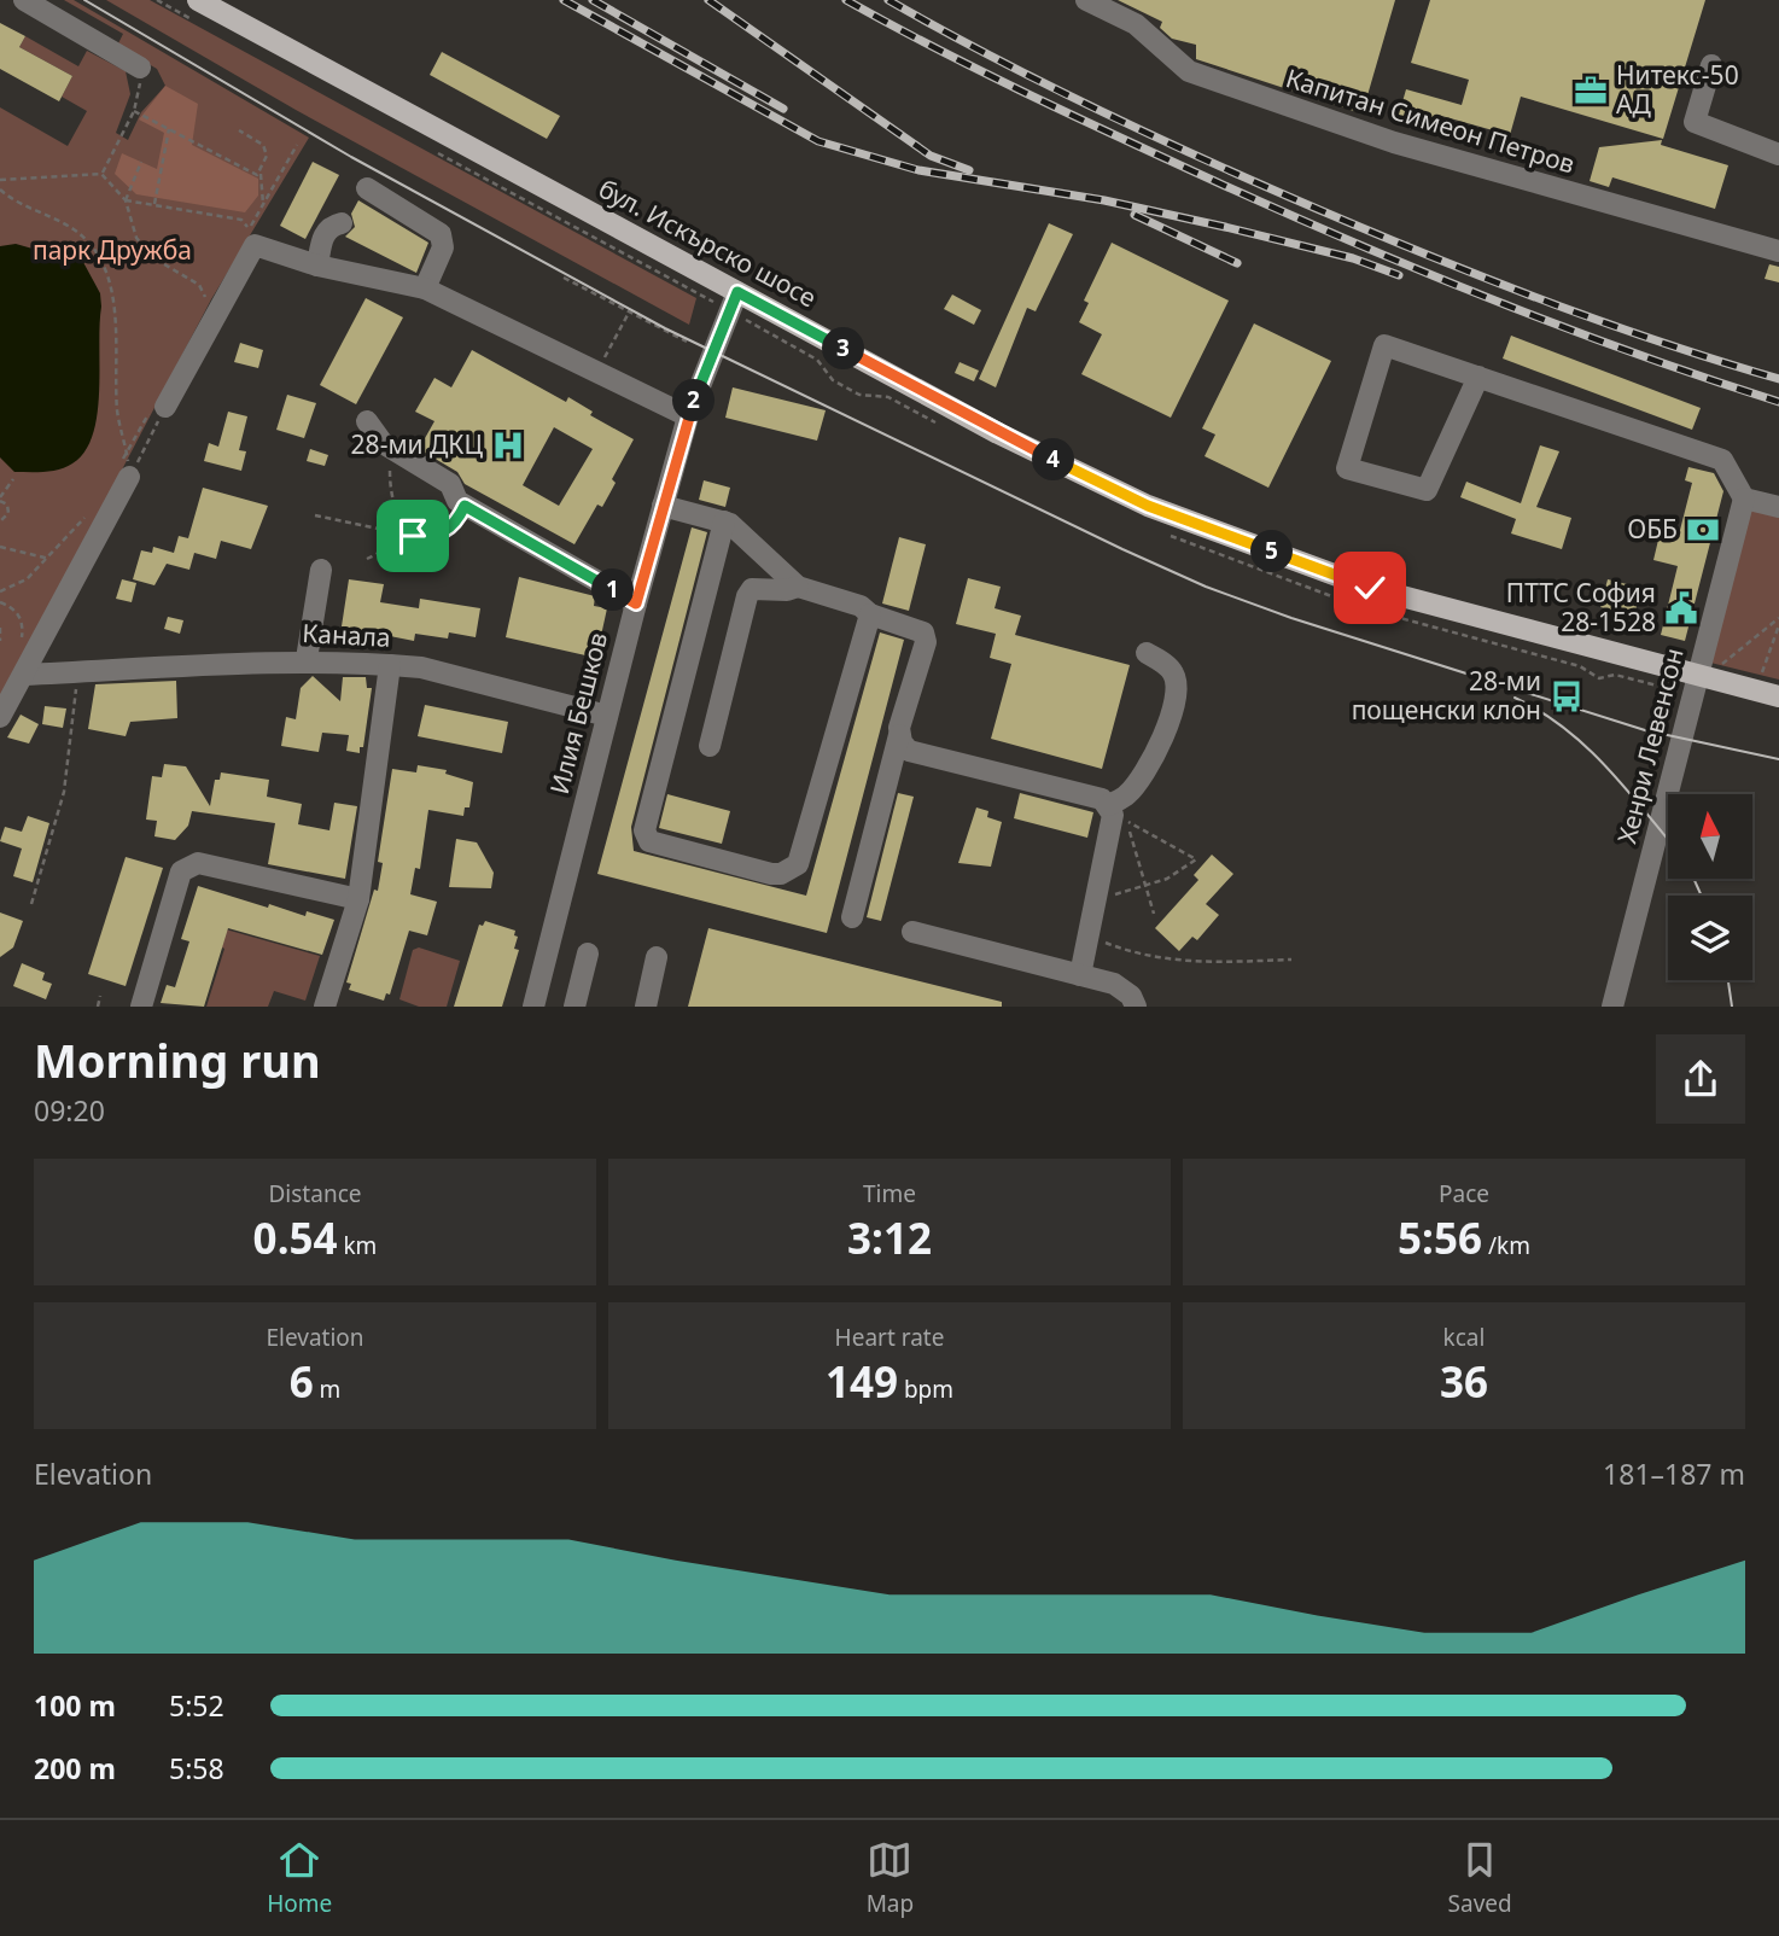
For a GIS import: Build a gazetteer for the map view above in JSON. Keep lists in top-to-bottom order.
{
  "streets": {
    "main road": ["бул. Искърско шосе"],
    "street": [
      "Капитан Симеон Петров",
      "Канала",
      "Илия Бешков",
      "Хенри Левенсон"
    ]
  },
  "crossings": [
    ["бул. Искърско шосе", "Илия Бешков"],
    ["бул. Искърско шосе", "Хенри Левенсон"],
    ["Канала", "Илия Бешков"]
  ],
  "parks": ["парк Дружба"],
  "places": {
    "office": ["Нитекс-50 АД"],
    "hospital": ["28-ми ДКЦ"],
    "bank": ["ОББ"],
    "public building": ["ПТТС София 28-1528"],
    "bus stop": ["28-ми пощенски клон"]
  },
  "north": "top",
  "page": {
    "pins": [
      "3",
      "2",
      "4",
      "5",
      "1"
    ],
    "heading": ["Morning run", "09:20"],
    "stats": [
      ["Distance", "0.54 km"],
      ["Time", "3:12"],
      ["Pace", "5:56 /km"],
      ["Elevation", "6 m"],
      ["Heart rate", "149 bpm"],
      ["kcal", "36"]
    ],
    "chart": ["Elevation", "181–187 m"],
    "list": [
      {
        "name": "100 m",
        "note": "5:52"
      },
      {
        "name": "200 m",
        "note": "5:58"
      }
    ],
    "tabs": ["Home", "Map", "Saved"]
  }
}
